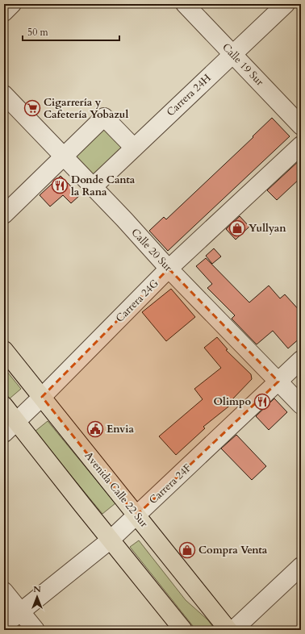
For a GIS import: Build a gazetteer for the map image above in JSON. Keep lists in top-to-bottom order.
{
  "streets": {
    "main road": ["Avenida Calle 22 Sur"],
    "street": [
      "Calle 19 Sur",
      "Carrera 24H",
      "Calle 20 Sur",
      "Carrera 24G",
      "Carrera 24F"
    ]
  },
  "crossings": [
    ["Calle 19 Sur", "Carrera 24H"],
    ["Carrera 24H", "Calle 20 Sur"],
    ["Calle 20 Sur", "Carrera 24G"],
    ["Calle 20 Sur", "Carrera 24F"],
    ["Carrera 24G", "Avenida Calle 22 Sur"],
    ["Carrera 24F", "Avenida Calle 22 Sur"]
  ],
  "places": {
    "supermarket": ["Cigarrería y Cafetería Yobazul"],
    "restaurant": ["Donde Canta la Rana", "Olimpo"],
    "shop": ["Yullyan", "Compra Venta"],
    "public building": ["Envia"]
  },
  "scale_bar": "50 m",
  "north": "top"
}
